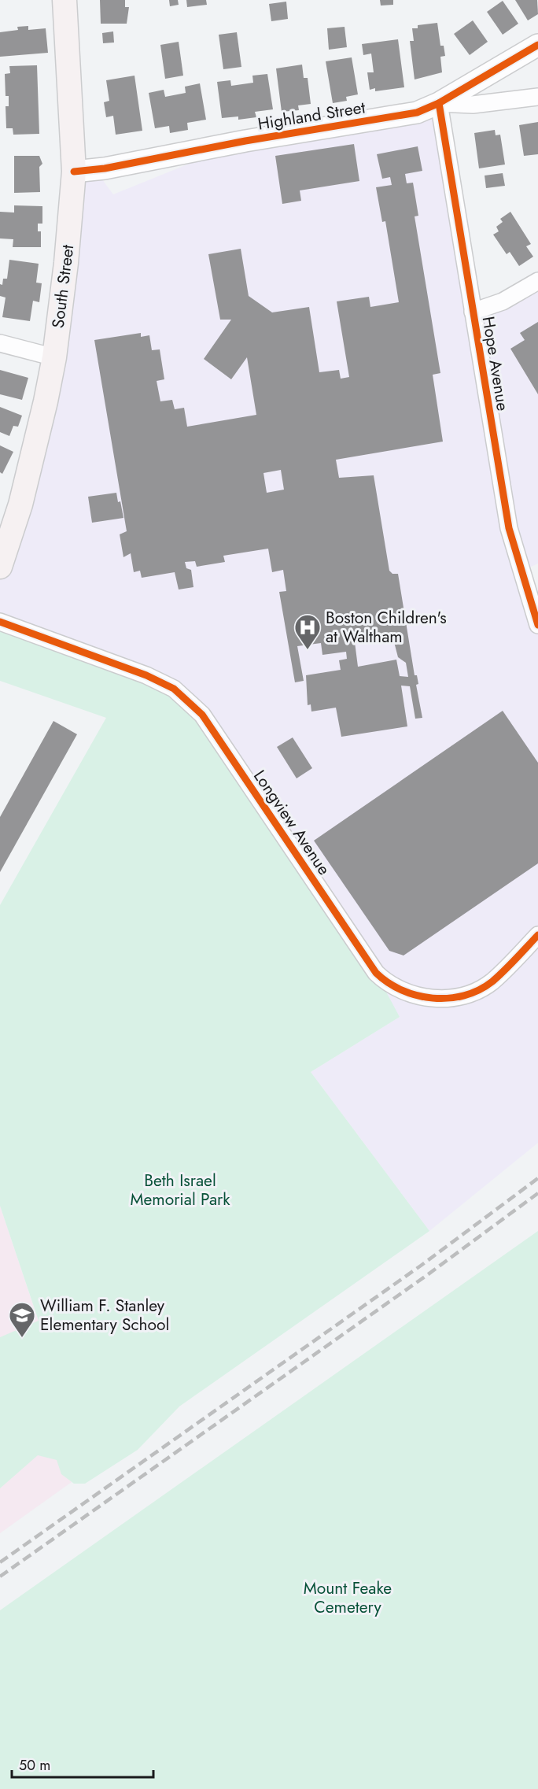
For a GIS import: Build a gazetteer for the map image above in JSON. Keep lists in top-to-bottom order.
{
  "streets": {
    "main road": ["South Street"],
    "street": ["Highland Street", "Hope Avenue", "Longview Avenue"]
  },
  "crossings": [
    ["Highland Street", "South Street"],
    ["Highland Street", "Hope Avenue"]
  ],
  "parks": ["Beth Israel Memorial Park", "Mount Feake Cemetery"],
  "places": {
    "hospital": ["Boston Children's at Waltham"],
    "school or university": ["William F. Stanley Elementary School"]
  },
  "scale_bar": "50 m"
}
